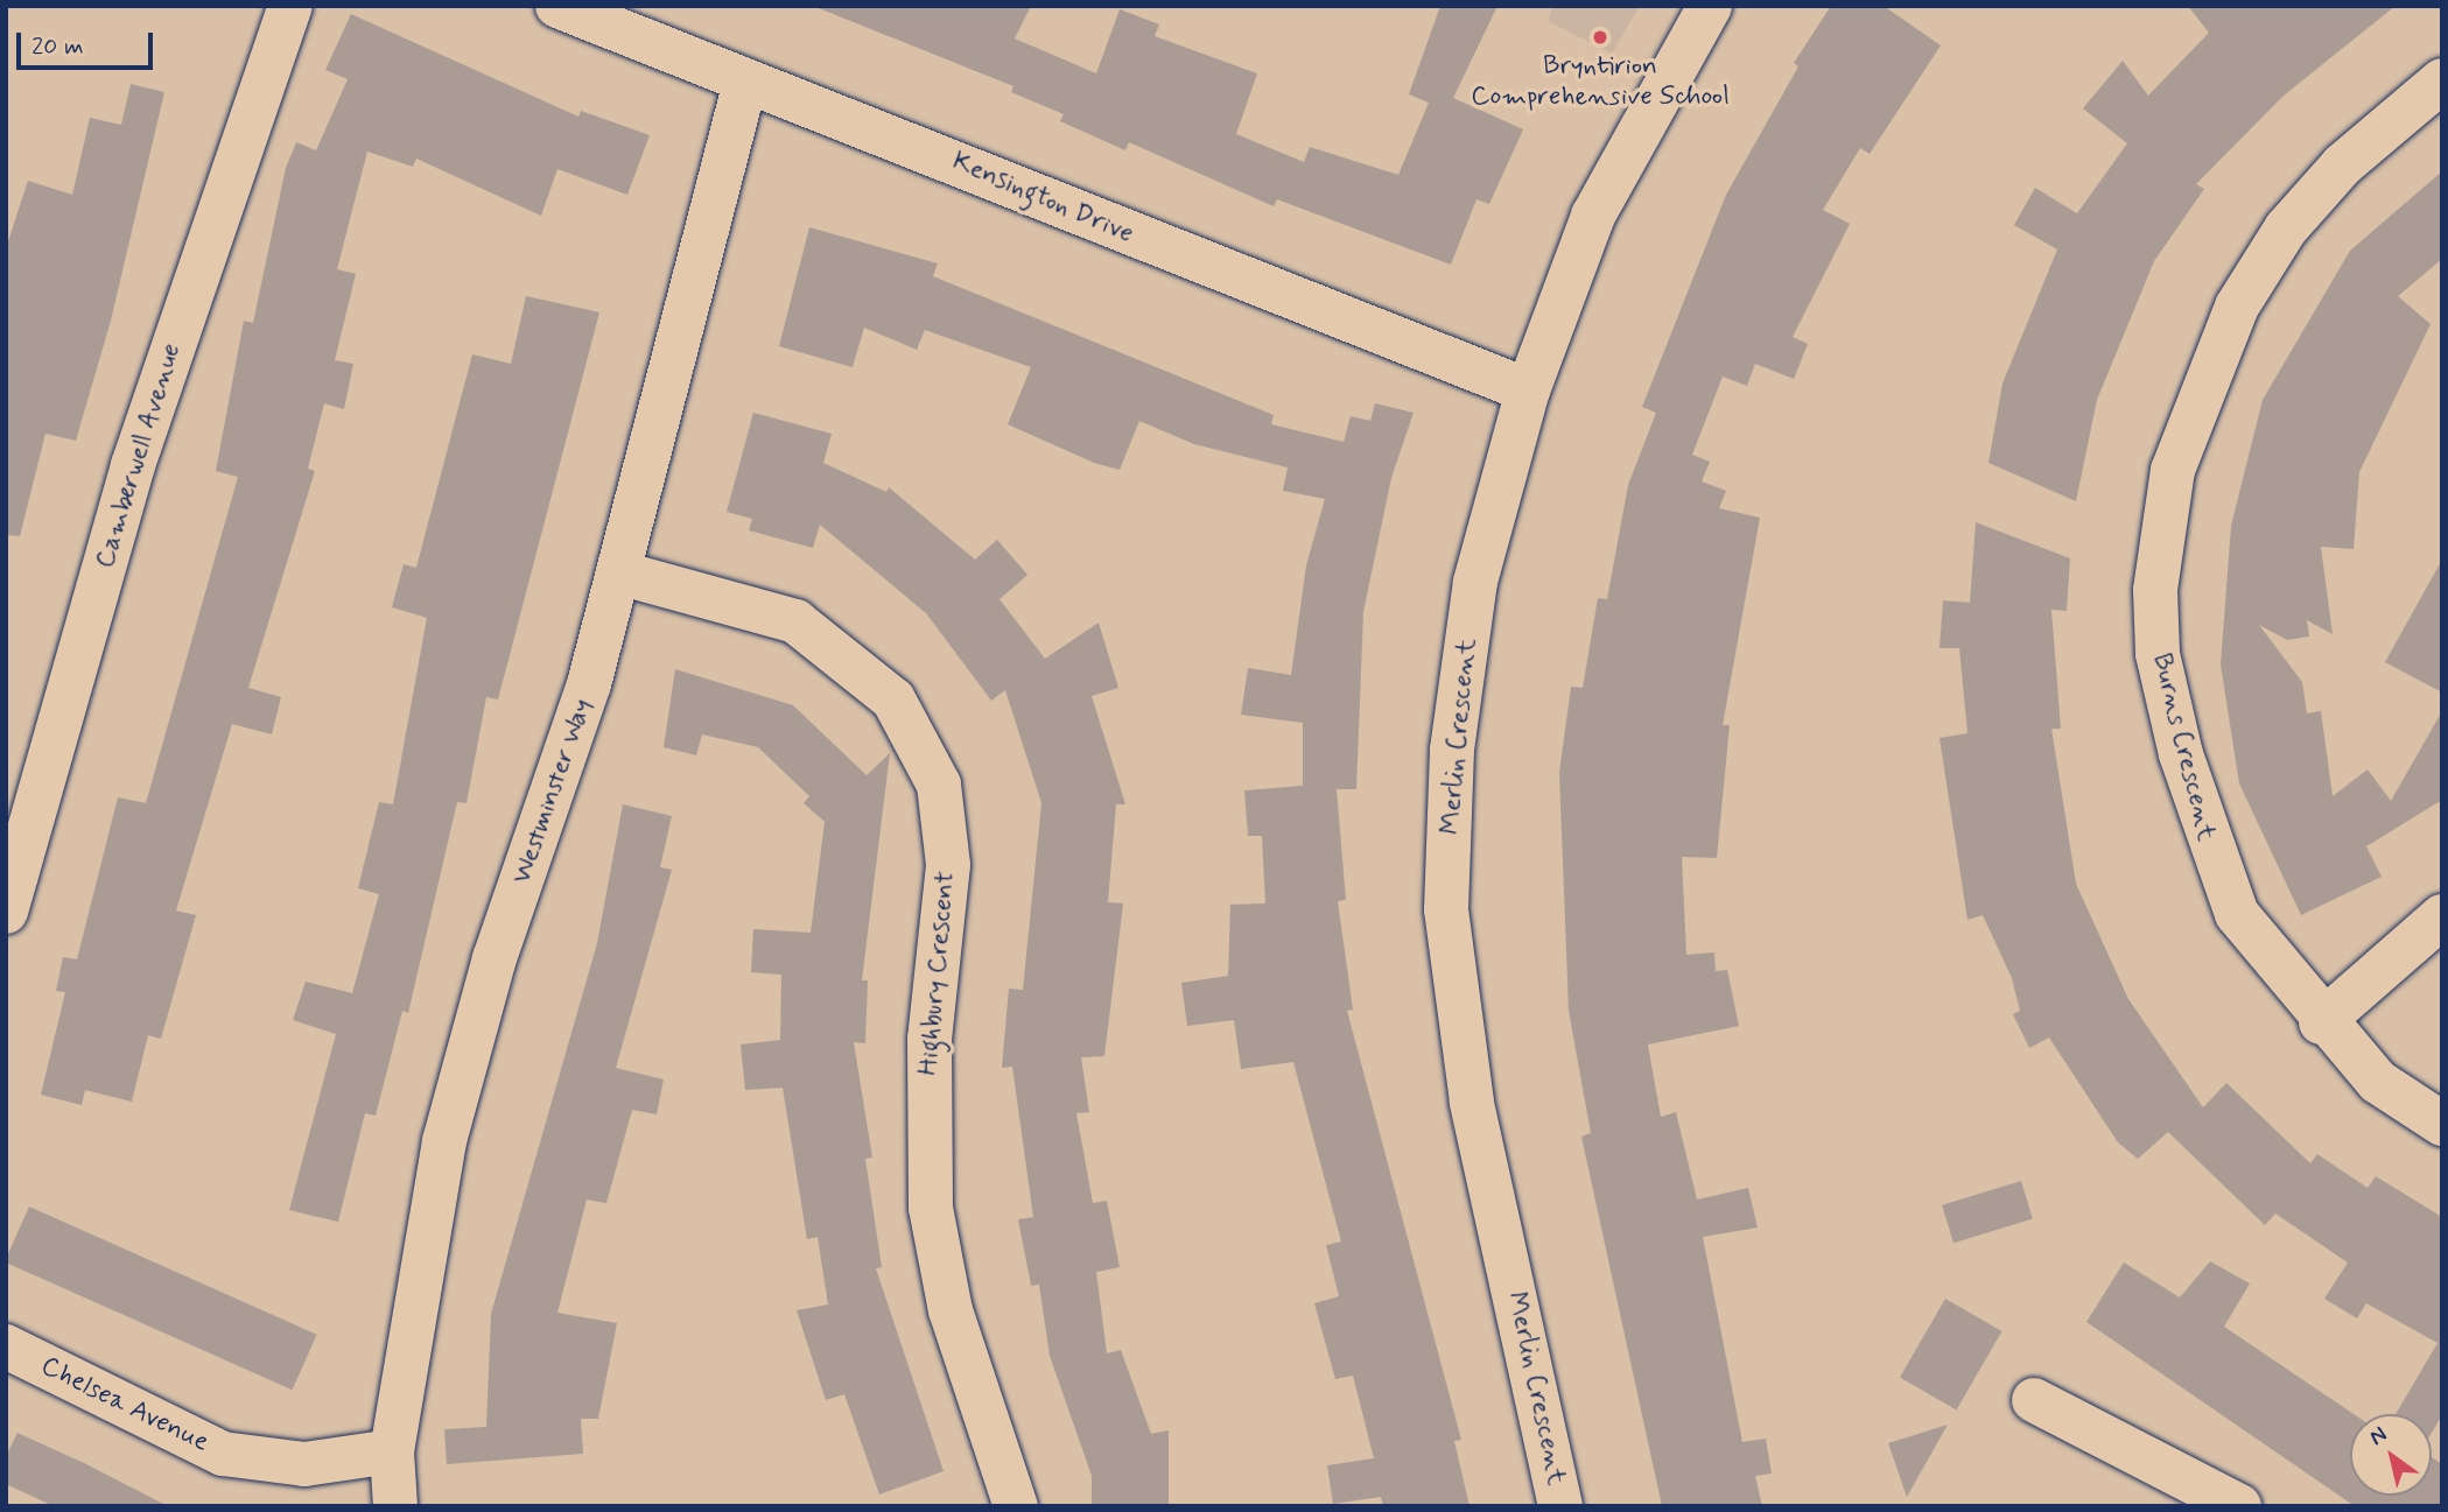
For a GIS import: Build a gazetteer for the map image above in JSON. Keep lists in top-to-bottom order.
{
  "streets": {
    "street": [
      "Kensington Drive",
      "Camberwell Avenue",
      "Merlin Crescent",
      "Burns Crescent",
      "Westminster Way",
      "Highbury Crescent",
      "Chelsea Avenue"
    ]
  },
  "crossings": [
    ["Kensington Drive", "Merlin Crescent"],
    ["Kensington Drive", "Westminster Way"],
    ["Westminster Way", "Highbury Crescent"],
    ["Westminster Way", "Chelsea Avenue"]
  ],
  "places": ["Bryntirion Comprehensive School"],
  "scale_bar": "20 m",
  "north": "top left"
}
